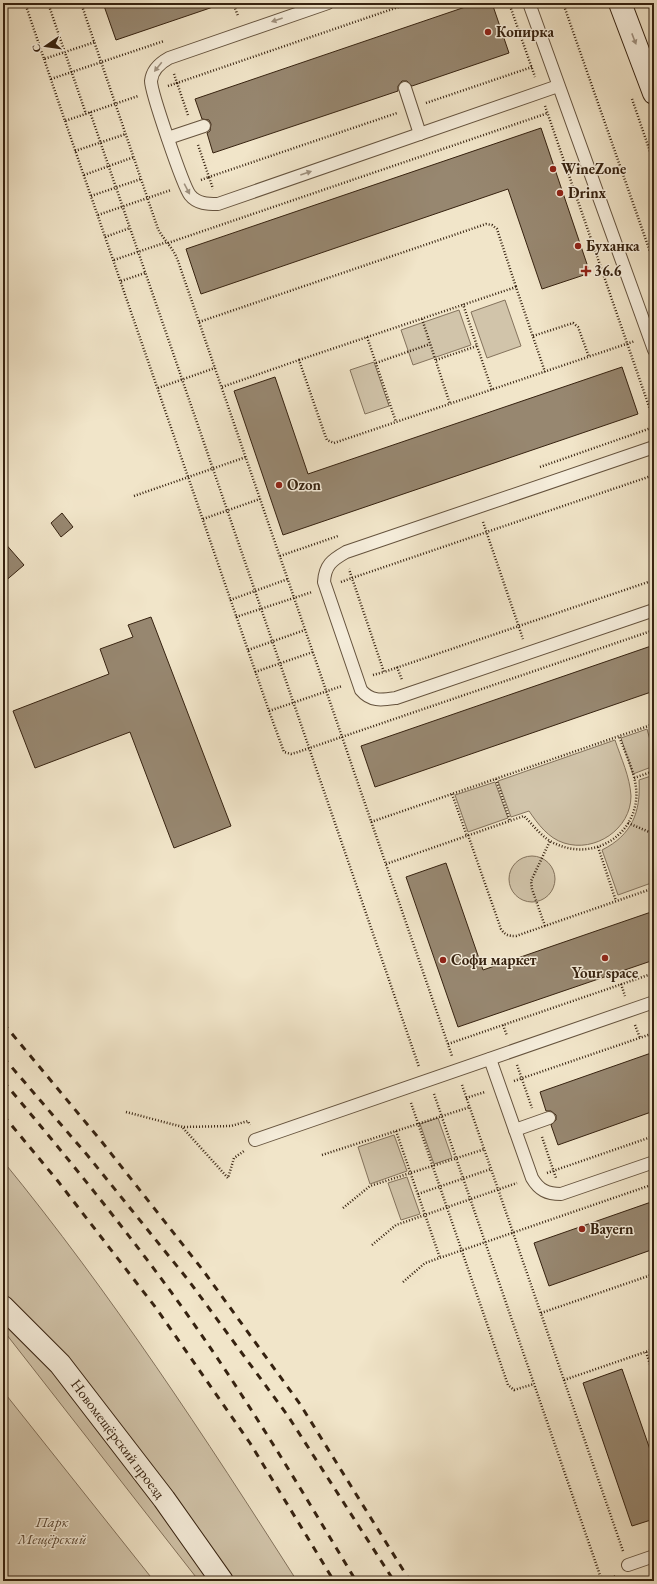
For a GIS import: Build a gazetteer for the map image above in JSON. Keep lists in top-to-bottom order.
{
  "streets": {
    "street": ["Новомещёрский проезд"]
  },
  "parks": ["Парк Мещёрский"],
  "places": {
    "other": [
      "Копирка",
      "WineZone",
      "Drinx",
      "Буханка",
      "Ozon",
      "Your space",
      "Софи маркет",
      "Bayern"
    ],
    "health": ["36.6"]
  },
  "north": "left"
}
